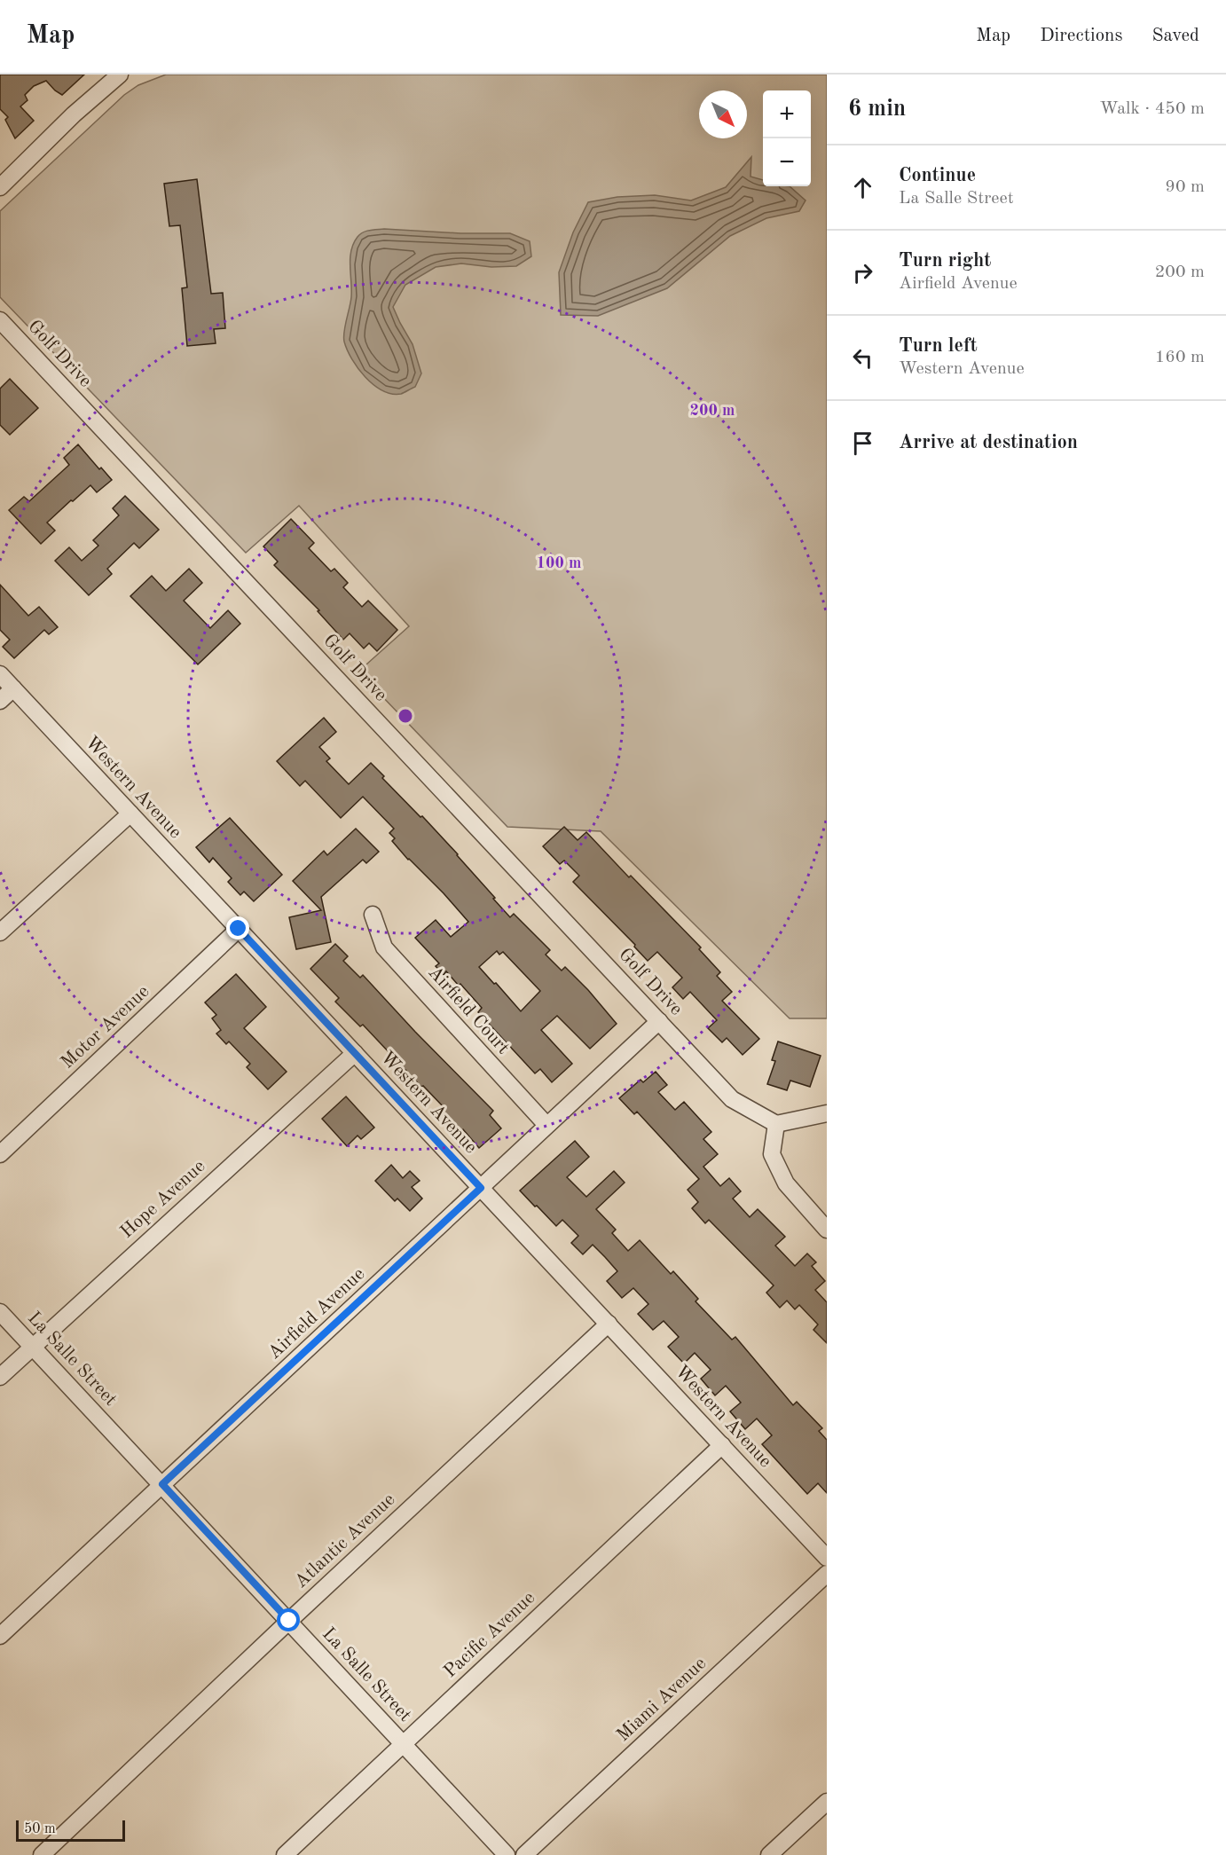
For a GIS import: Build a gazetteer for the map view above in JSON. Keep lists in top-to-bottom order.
{
  "streets": {
    "street": [
      "Golf Drive",
      "Western Avenue",
      "Airfield Court",
      "Motor Avenue",
      "Hope Avenue",
      "Airfield Avenue",
      "La Salle Street",
      "Atlantic Avenue",
      "Pacific Avenue",
      "Miami Avenue"
    ]
  },
  "crossings": [
    ["Golf Drive", "Airfield Avenue"],
    ["Western Avenue", "Motor Avenue"],
    ["Western Avenue", "Hope Avenue"],
    ["Western Avenue", "Airfield Avenue"],
    ["Western Avenue", "Atlantic Avenue"],
    ["Western Avenue", "Pacific Avenue"],
    ["Airfield Court", "Airfield Avenue"],
    ["Hope Avenue", "La Salle Street"],
    ["Airfield Avenue", "La Salle Street"],
    ["La Salle Street", "Atlantic Avenue"],
    ["La Salle Street", "Pacific Avenue"]
  ],
  "scale_bar": "50 m",
  "north": "bottom right",
  "page": {
    "header": "Map",
    "nav": ["Map", "Directions", "Saved"],
    "heading": ["6 min", "Walk · 450 m"],
    "map_buttons": ["+", "−"],
    "list": [
      ["Continue", "La Salle Street", "90 m"],
      ["Turn right", "Airfield Avenue", "200 m"],
      ["Turn left", "Western Avenue", "160 m"],
      "Arrive at destination"
    ],
    "scale": "50 m"
  },
  "rings": ["200 m", "100 m"]
}
